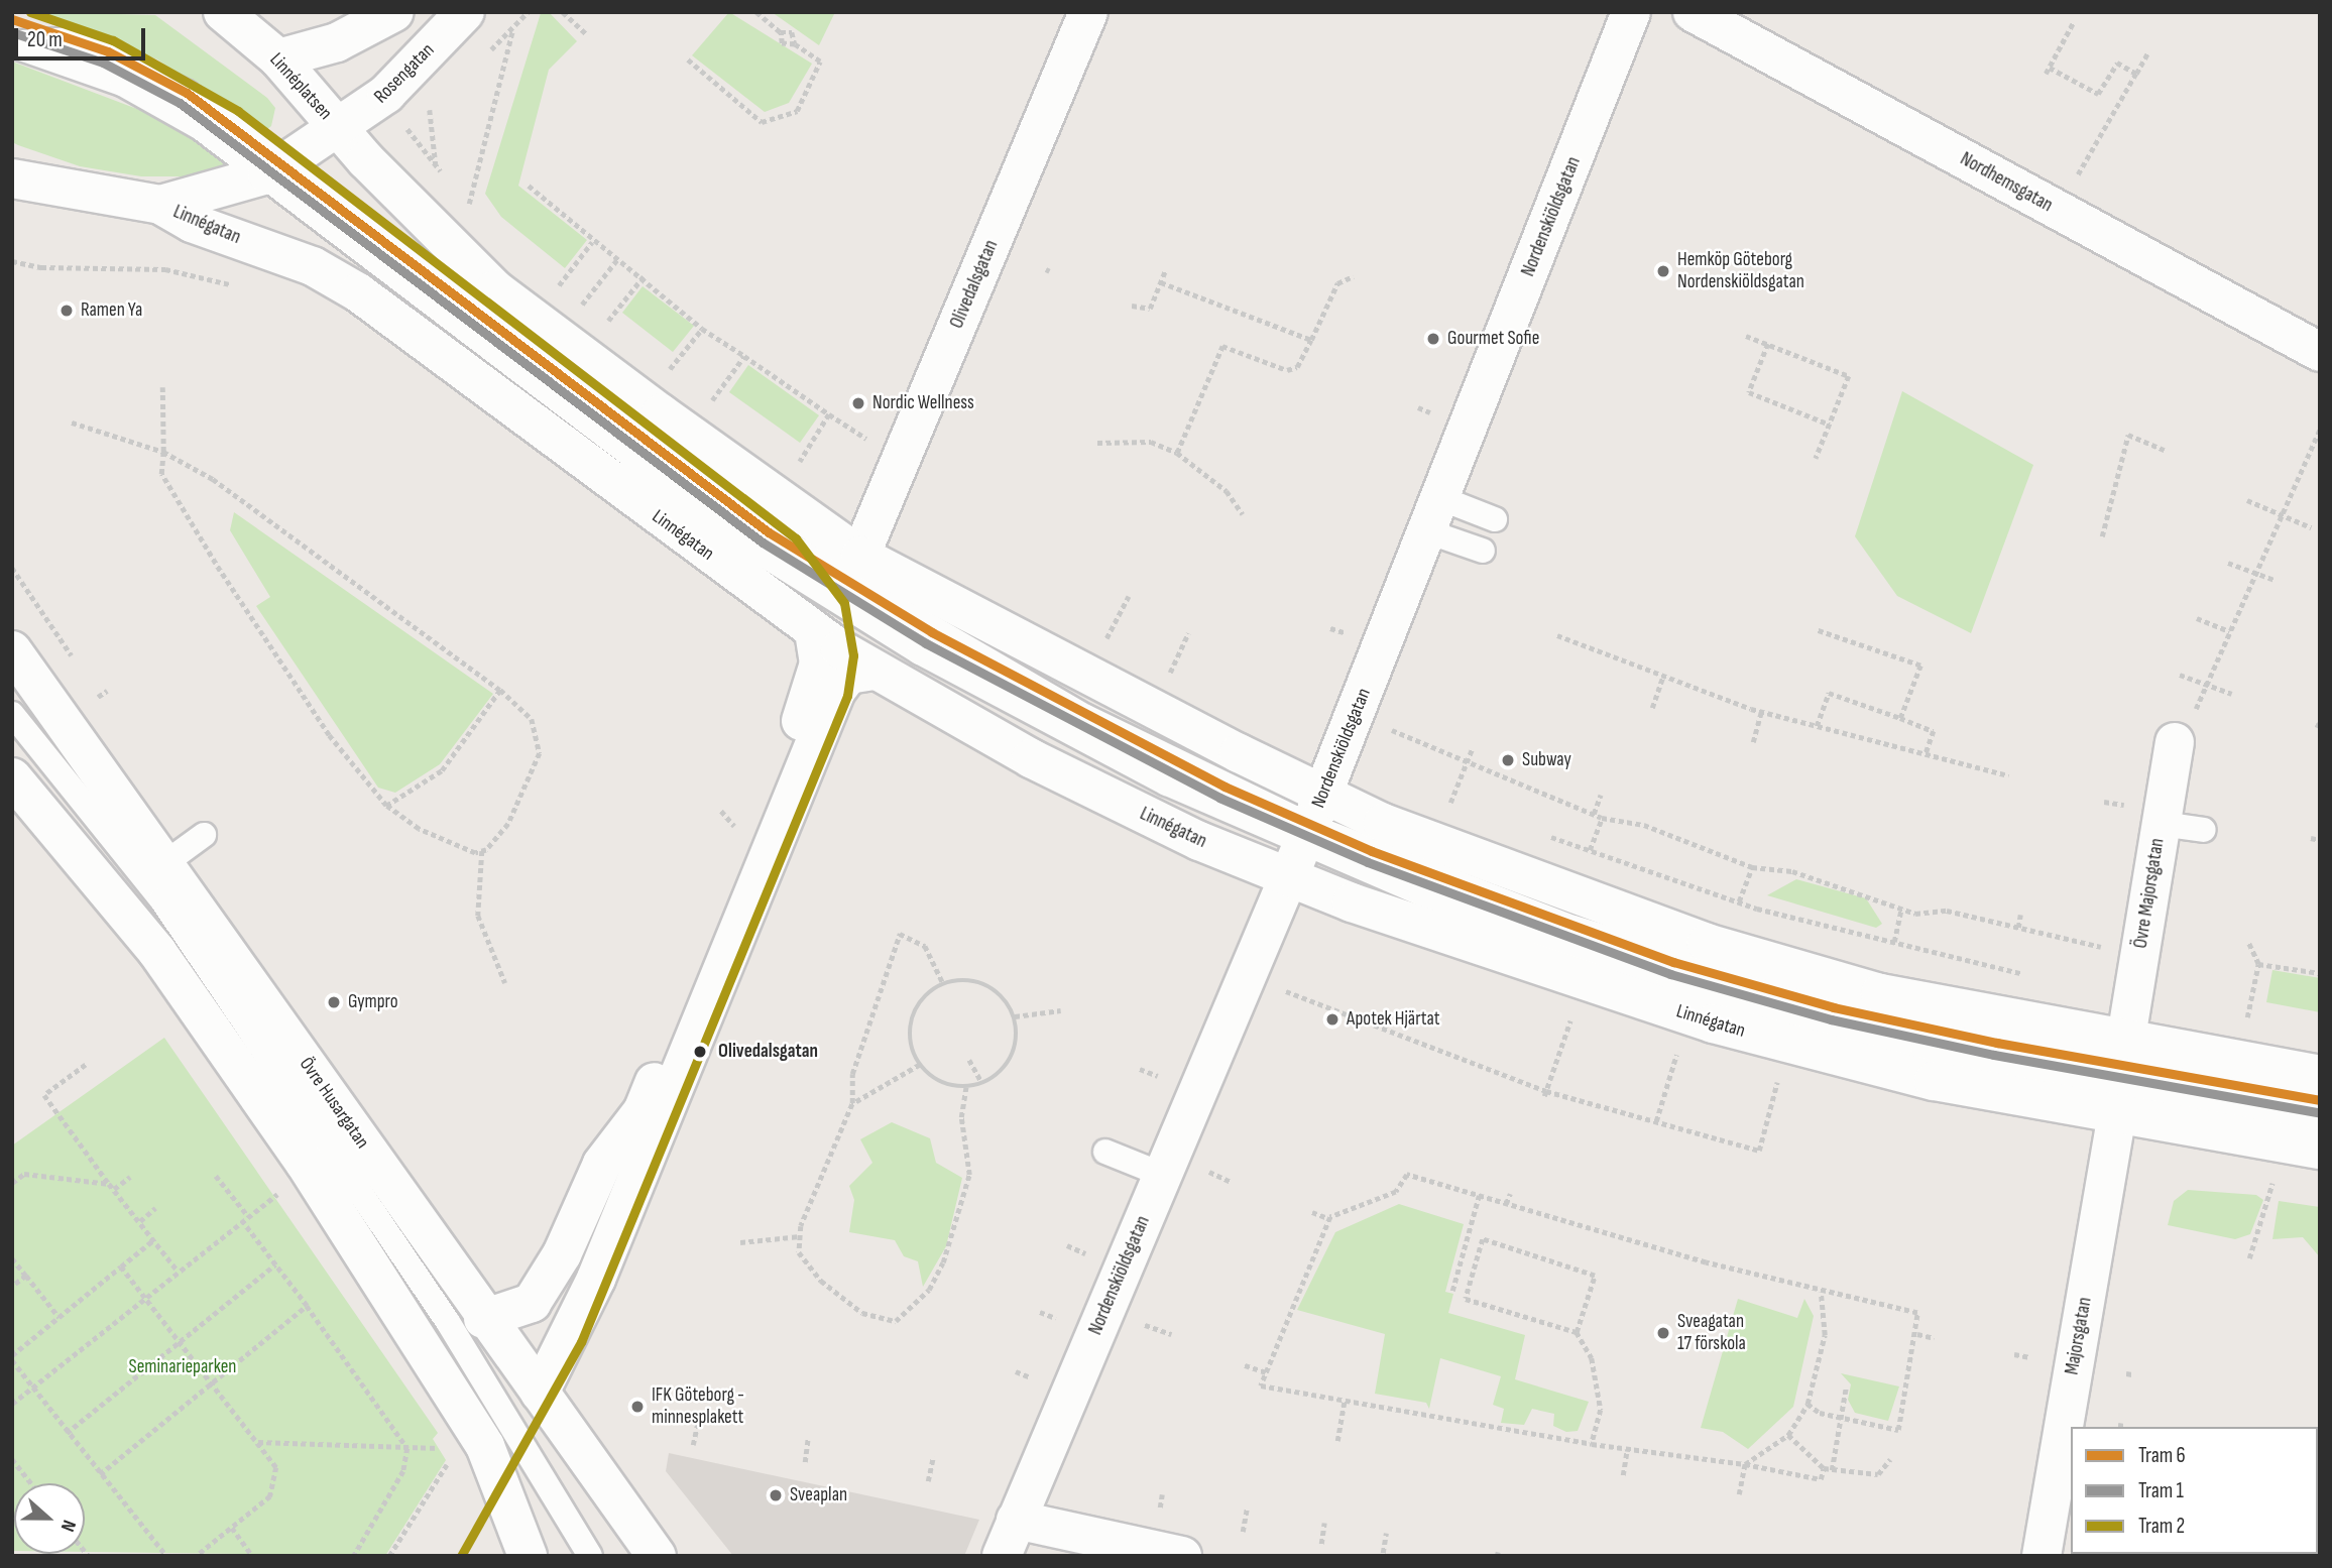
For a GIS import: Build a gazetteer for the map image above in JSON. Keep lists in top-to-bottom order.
{
  "streets": {
    "street": [
      "Rosengatan",
      "Linnéplatsen",
      "Nordhemsgatan",
      "Nordenskiöldsgatan",
      "Linnégatan",
      "Olivedalsgatan",
      "Övre Majorsgatan",
      "Övre Husargatan",
      "Majorsgatan"
    ]
  },
  "crossings": [
    ["Rosengatan", "Linnéplatsen"],
    ["Rosengatan", "Linnégatan"],
    ["Linnéplatsen", "Linnégatan"],
    ["Nordenskiöldsgatan", "Linnégatan"],
    ["Linnégatan", "Olivedalsgatan"],
    ["Linnégatan", "Övre Majorsgatan"],
    ["Linnégatan", "Majorsgatan"]
  ],
  "parks": ["Seminarieparken"],
  "places": [
    "Hemköp Göteborg Nordenskiöldsgatan",
    "Ramen Ya",
    "Gourmet Sofie",
    "Nordic Wellness",
    "Subway",
    "Gympro",
    "Apotek Hjärtat",
    "Olivedalsgatan",
    "Sveagatan 17 förskola",
    "IFK Göteborg - minnesplakett",
    "Sveaplan"
  ],
  "lines": ["tram line 2", "tram line 6", "tram line 1"],
  "legend": ["Tram 6", "Tram 1", "Tram 2"],
  "scale_bar": "20 m",
  "north": "right"
}
